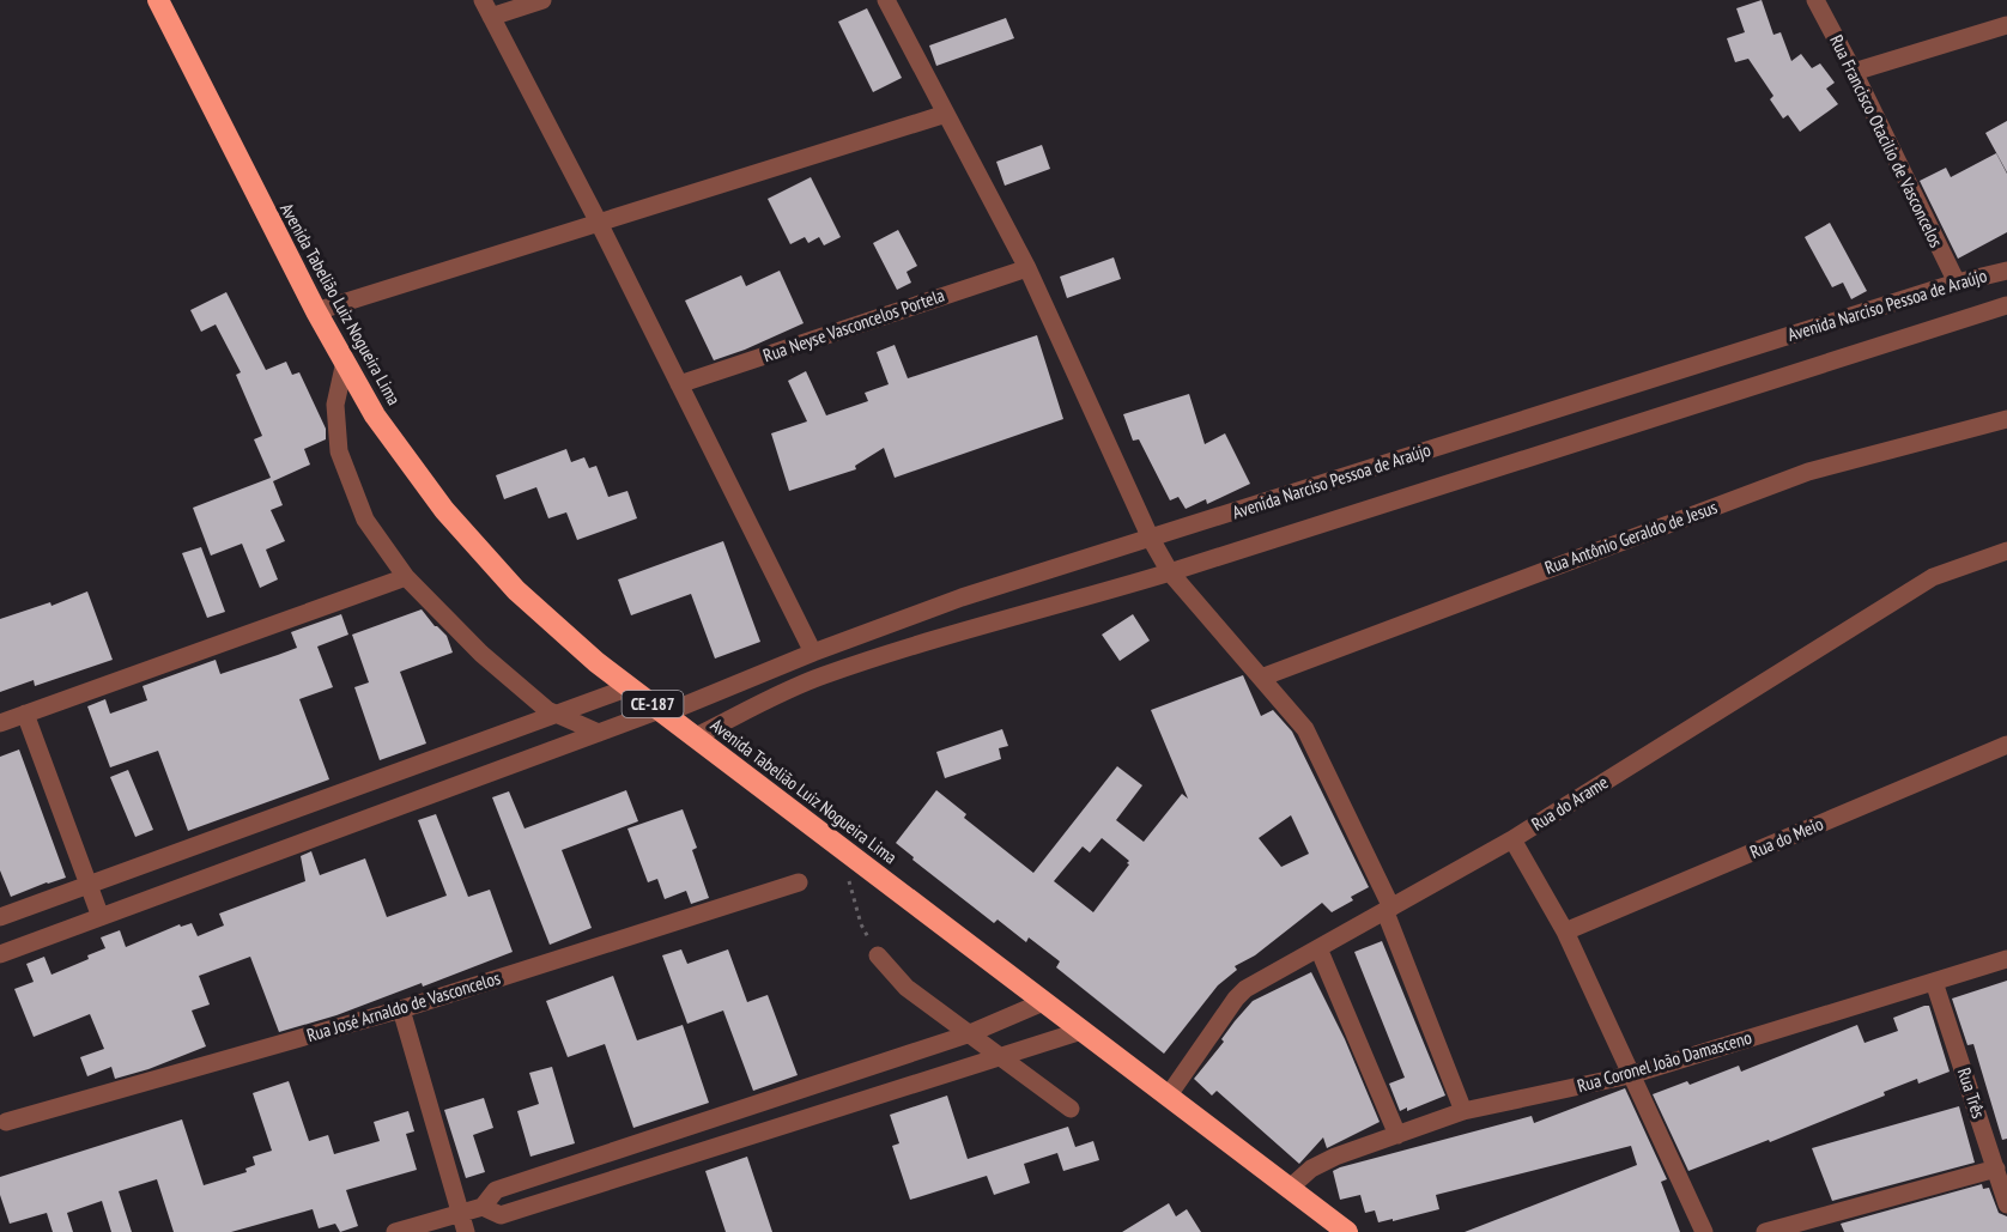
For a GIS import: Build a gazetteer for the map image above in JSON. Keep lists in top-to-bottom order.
{
  "streets": {
    "highway": ["Avenida Tabelião Luiz Nogueira Lima", "CE-187"],
    "street": [
      "Rua Francisco Otacilio de Vasconcelos",
      "Avenida Narciso Pessoa de Araújo",
      "Rua Neyse Vasconcelos Portela",
      "Rua Antônio Geraldo de Jesus",
      "Rua do Arame",
      "Rua do Meio",
      "Rua José Arnaldo de Vasconcelos",
      "Rua Coronel João Damasceno",
      "Rua Três"
    ]
  },
  "crossings": [
    ["Rua Francisco Otacilio de Vasconcelos", "Avenida Narciso Pessoa de Araújo"],
    ["Avenida Tabelião Luiz Nogueira Lima", "Avenida Narciso Pessoa de Araújo"],
    ["Avenida Tabelião Luiz Nogueira Lima", "Rua do Arame"],
    ["Avenida Tabelião Luiz Nogueira Lima", "Rua Coronel João Damasceno"],
    ["Rua Coronel João Damasceno", "Rua Três"]
  ]
}
